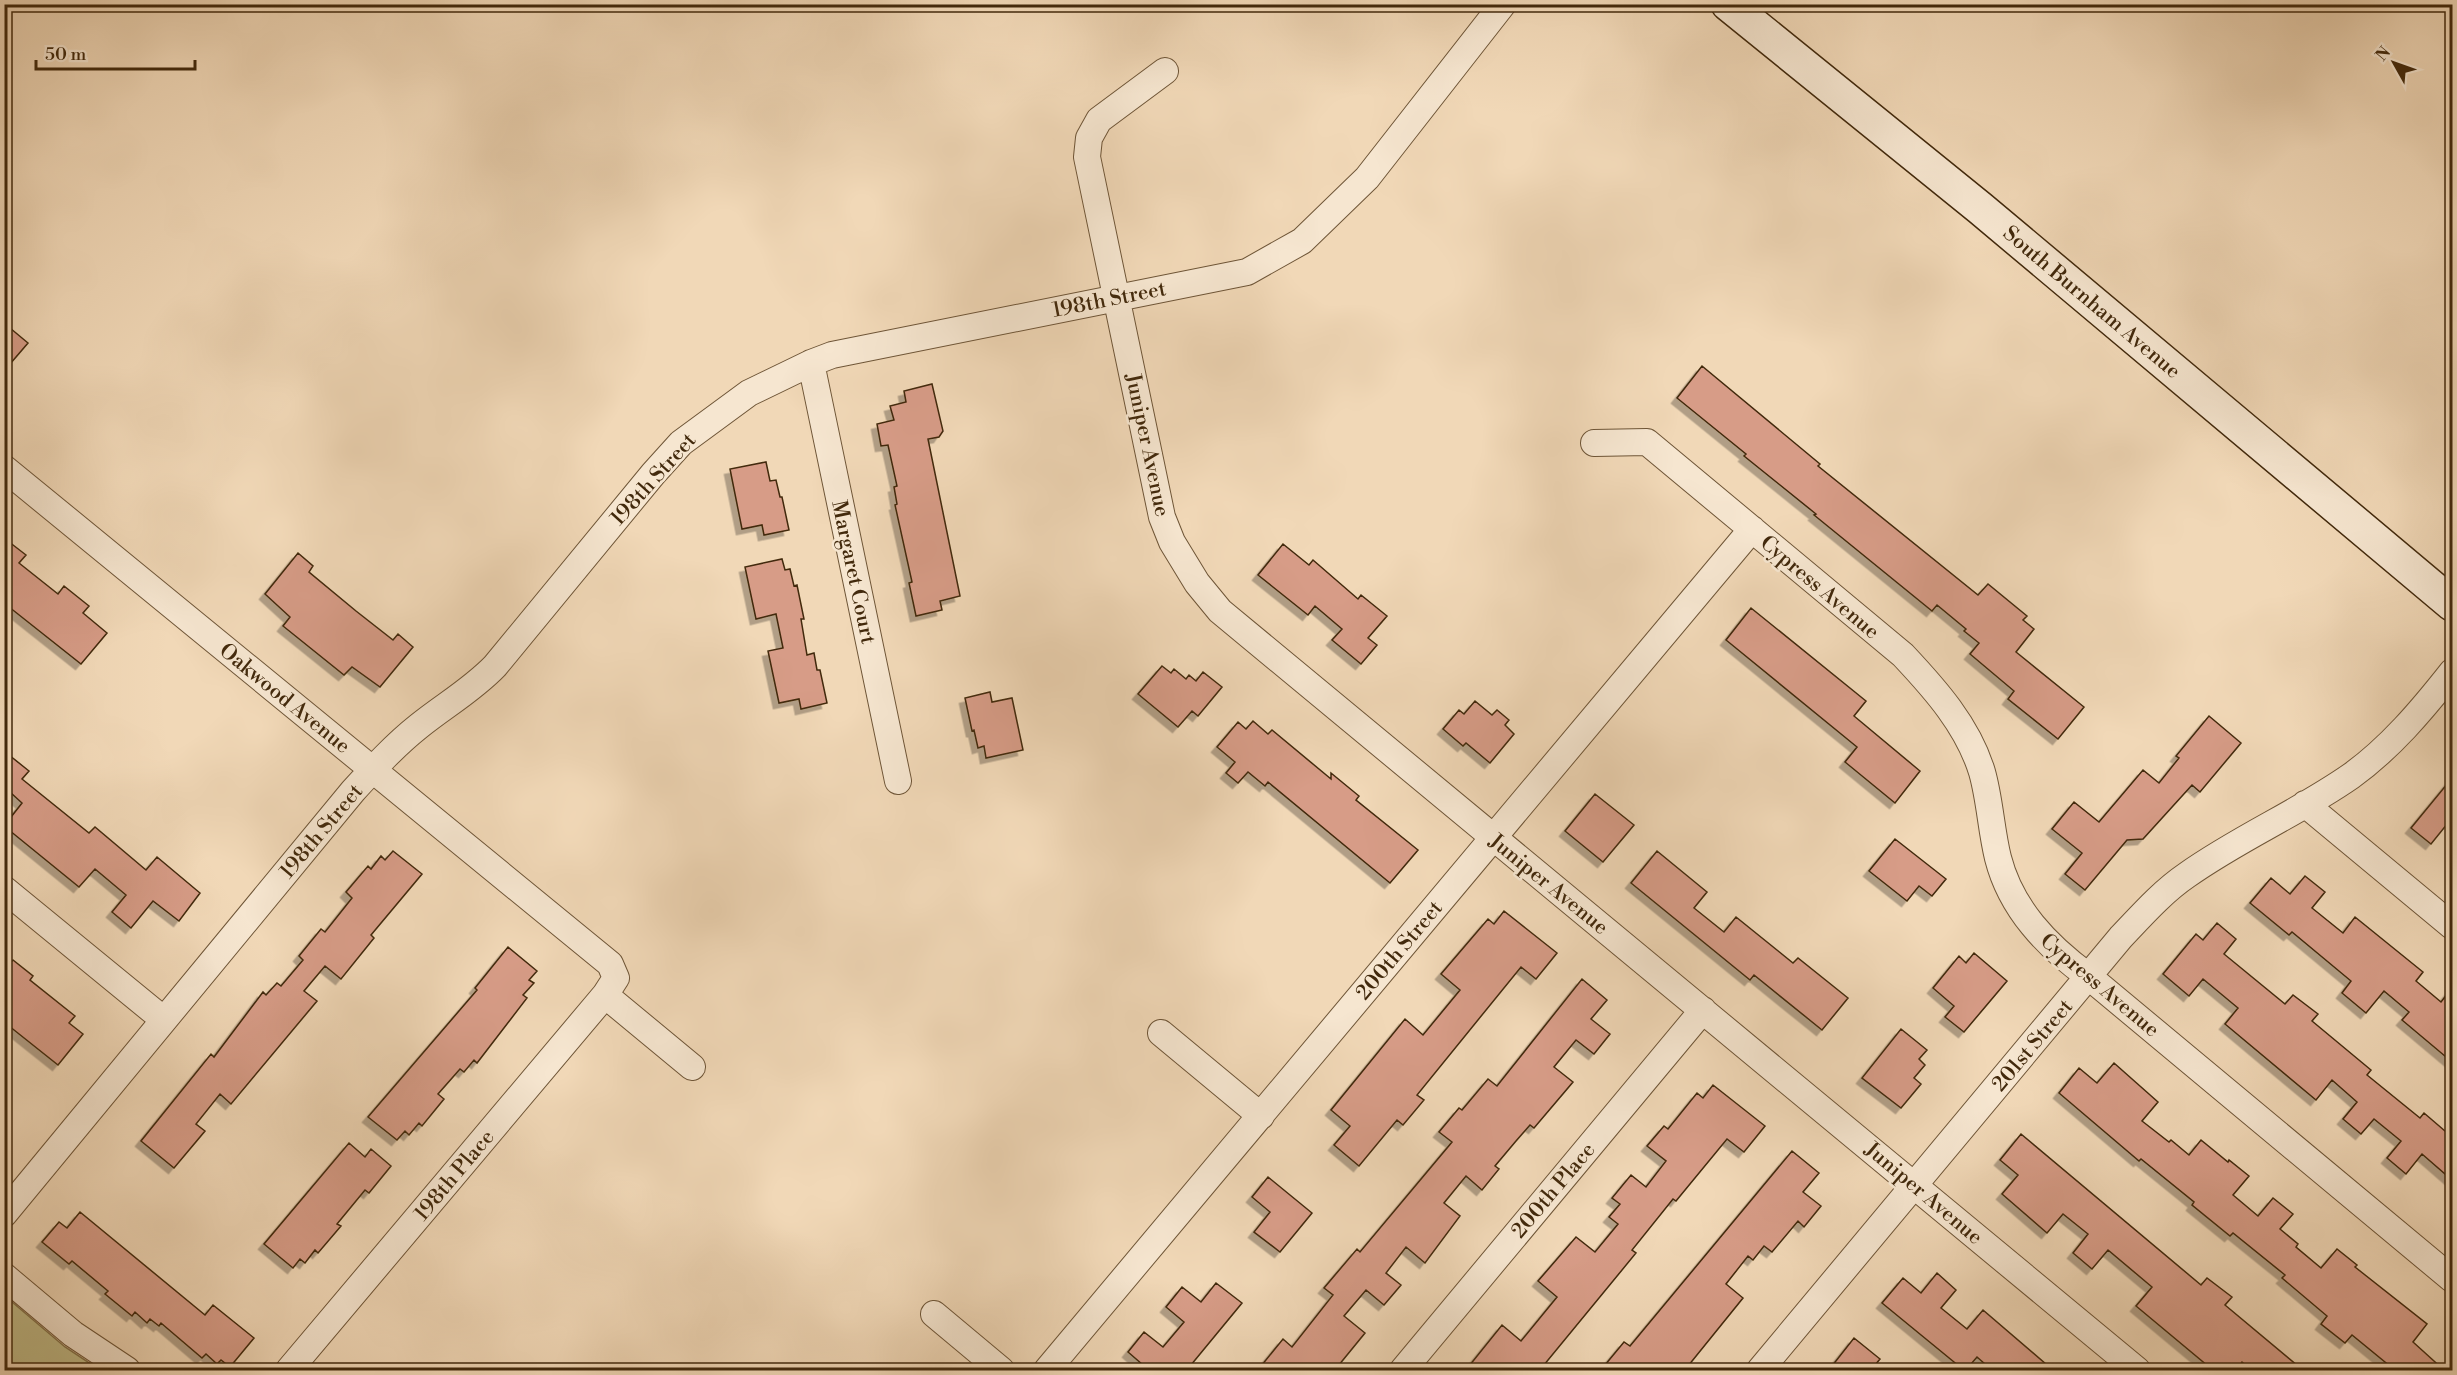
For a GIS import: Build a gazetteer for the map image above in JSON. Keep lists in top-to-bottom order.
{
  "streets": {
    "main road": ["South Burnham Avenue"],
    "street": [
      "198th Street",
      "Juniper Avenue",
      "Margaret Court",
      "Cypress Avenue",
      "Oakwood Avenue",
      "200th Street",
      "201st Street",
      "198th Place",
      "200th Place"
    ]
  },
  "crossings": [
    ["198th Street", "Juniper Avenue"],
    ["198th Street", "Margaret Court"],
    ["198th Street", "Oakwood Avenue"],
    ["Juniper Avenue", "200th Street"],
    ["Juniper Avenue", "201st Street"],
    ["Juniper Avenue", "200th Place"],
    ["Cypress Avenue", "200th Street"],
    ["Cypress Avenue", "201st Street"],
    ["Oakwood Avenue", "198th Place"]
  ],
  "scale_bar": "50 m",
  "north": "top left"
}
